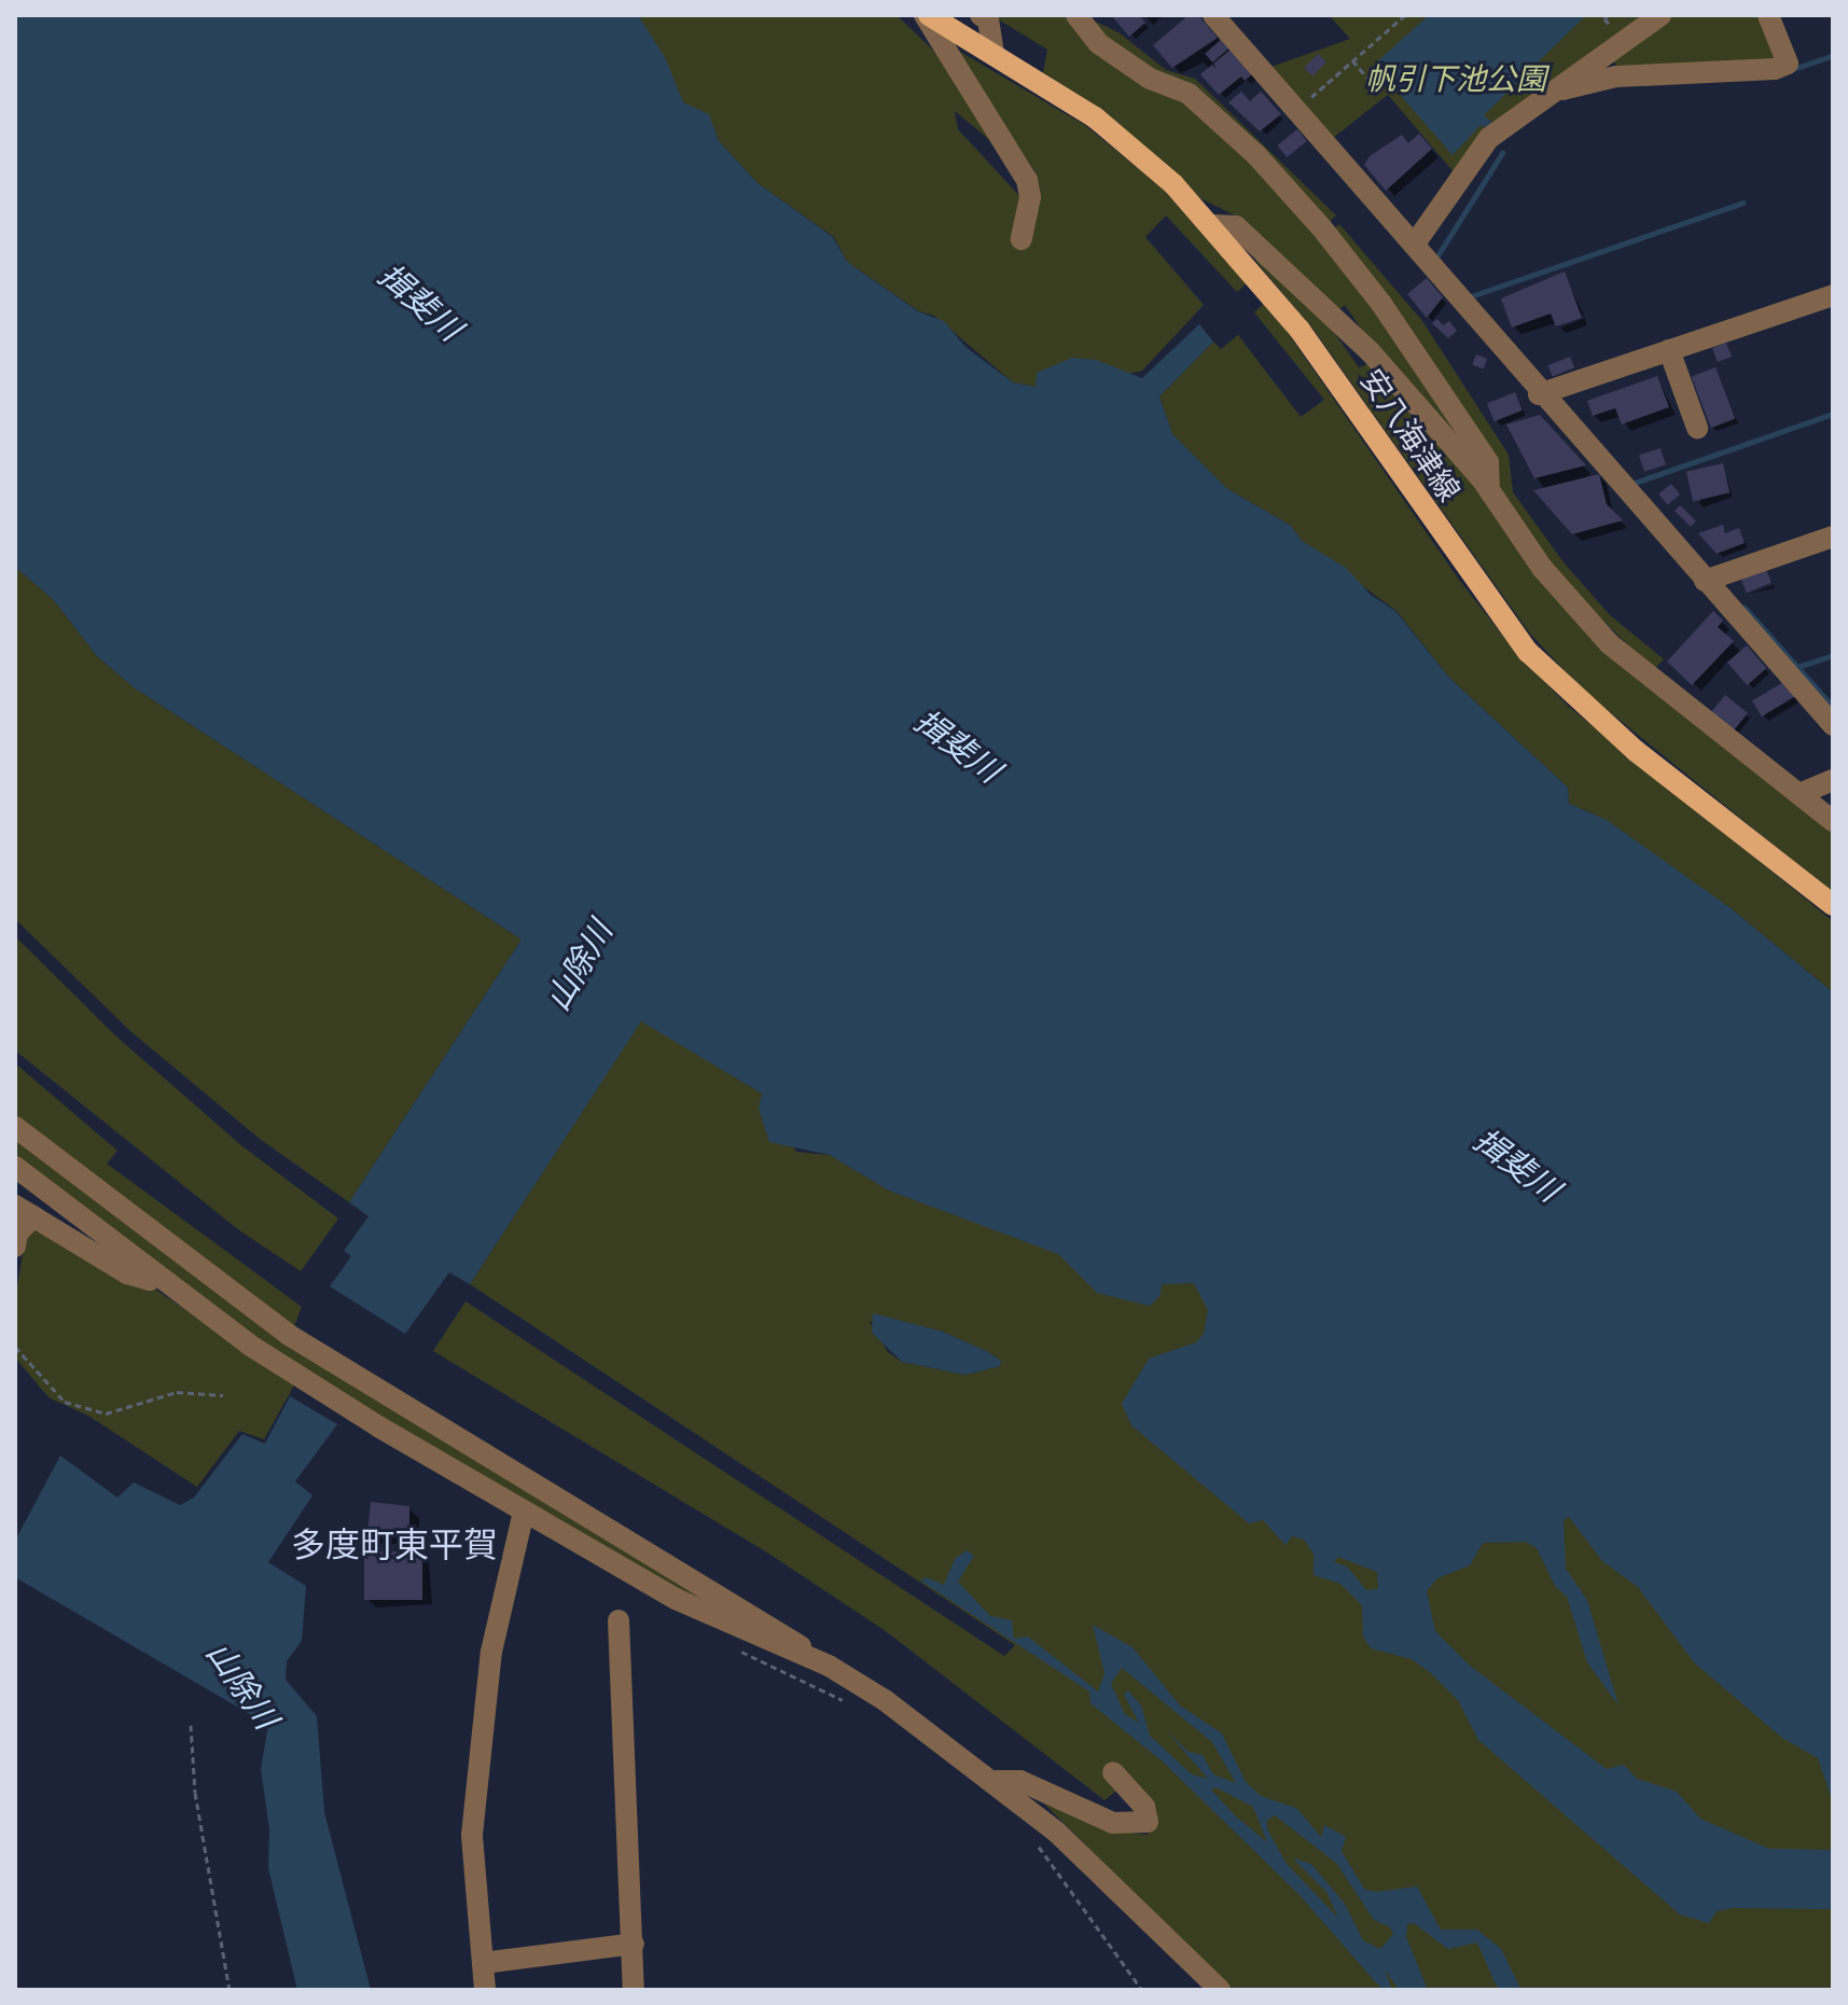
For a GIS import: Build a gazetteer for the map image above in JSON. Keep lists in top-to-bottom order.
{
  "streets": {
    "main road": ["安八海津線"]
  },
  "districts": ["多度町東平賀"],
  "water": ["揖斐川", "山除川"],
  "parks": ["帆引下池公園"]
}
